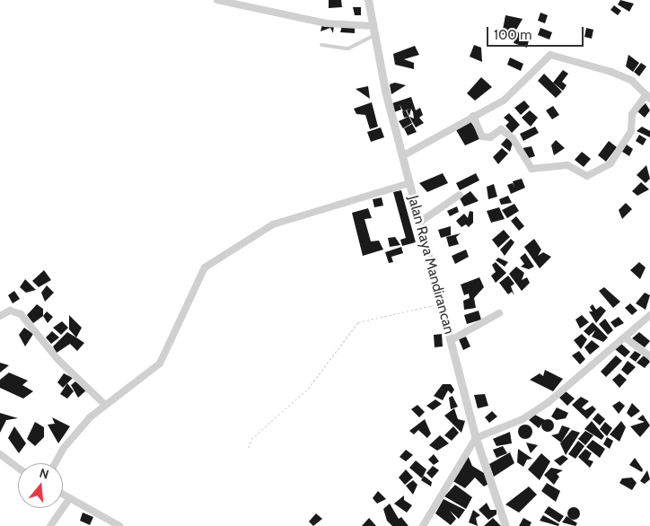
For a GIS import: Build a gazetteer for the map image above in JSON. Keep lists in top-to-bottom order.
{
  "streets": {
    "street": ["Jalan Raya Mandirancan"]
  },
  "scale_bar": "100 m",
  "north": "top"
}
